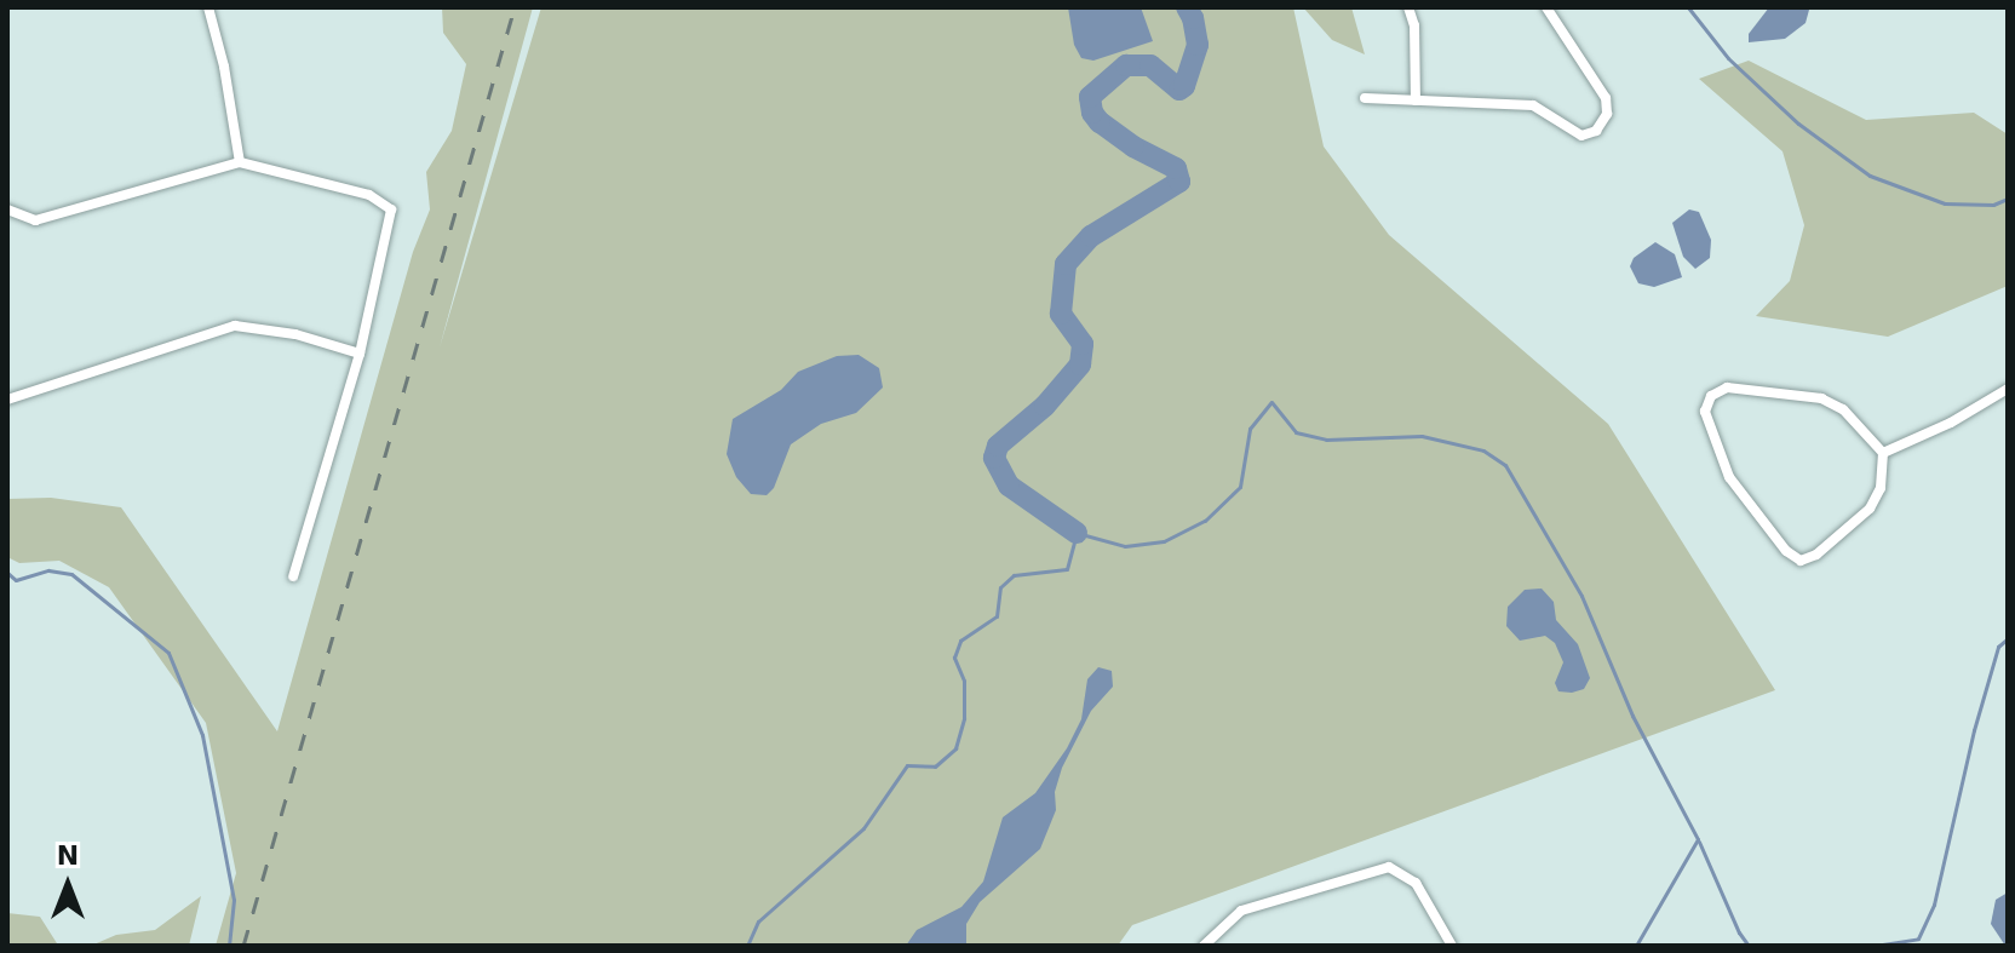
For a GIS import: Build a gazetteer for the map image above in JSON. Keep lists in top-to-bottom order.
{
  "north": "top"
}
